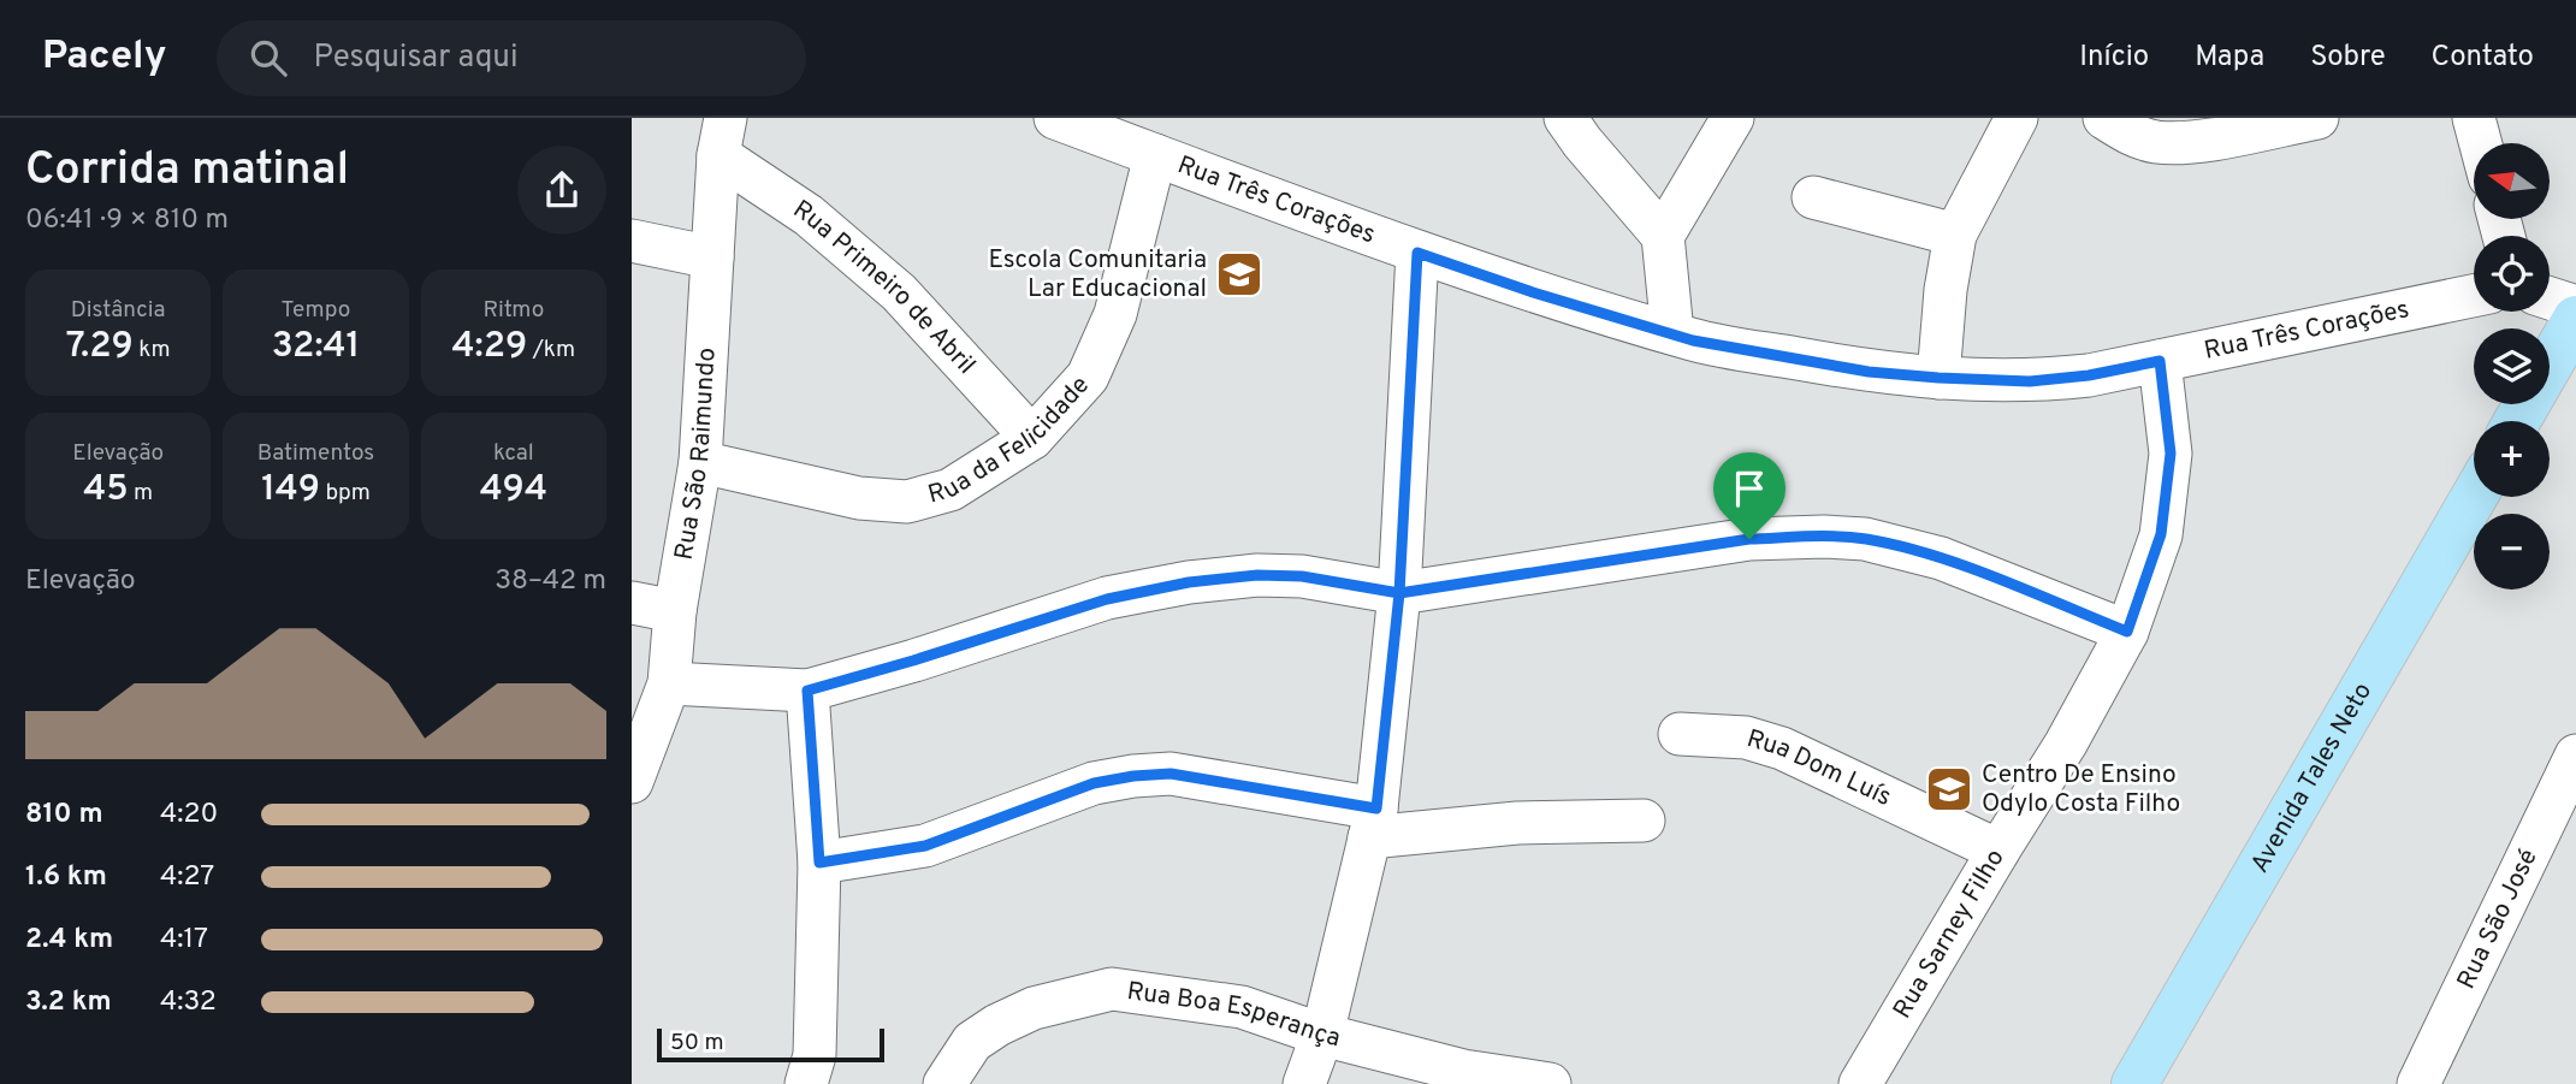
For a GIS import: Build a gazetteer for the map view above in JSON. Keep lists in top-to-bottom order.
{
  "streets": {
    "main road": ["Avenida Tales Neto"],
    "street": [
      "Rua Três Corações",
      "Rua Primeiro de Abril",
      "Rua da Felicidade",
      "Rua São Raimundo",
      "Rua Dom Luís",
      "Rua São José",
      "Rua Sarney Filho",
      "Rua Boa Esperança"
    ]
  },
  "crossings": [
    ["Rua Três Corações", "Rua da Felicidade"],
    ["Rua Três Corações", "Rua Sarney Filho"],
    ["Rua Primeiro de Abril", "Rua da Felicidade"],
    ["Rua Primeiro de Abril", "Rua São Raimundo"],
    ["Rua da Felicidade", "Rua São Raimundo"],
    ["Rua Dom Luís", "Rua Sarney Filho"]
  ],
  "places": {
    "school or university": ["Escola Comunitaria Lar Educacional", "Centro De Ensino Odylo Costa Filho"]
  },
  "scale_bar": "50 m",
  "north": "left",
  "page": {
    "header": "Pacely",
    "search": "Pesquisar aqui",
    "nav": [
      "Início",
      "Mapa",
      "Sobre",
      "Contato"
    ],
    "heading": ["Corrida matinal", "06:41 · 9 × 810 m"],
    "map_buttons": ["+", "−"],
    "stats": [
      ["Distância", "7.29 km"],
      ["Tempo", "32:41"],
      ["Ritmo", "4:29 /km"],
      ["Elevação", "45 m"],
      ["Batimentos", "149 bpm"],
      ["kcal", "494"]
    ],
    "chart": ["Elevação", "38–42 m"],
    "list": [
      {
        "name": "810 m",
        "note": "4:20"
      },
      {
        "name": "1.6 km",
        "note": "4:27"
      },
      {
        "name": "2.4 km",
        "note": "4:17"
      },
      {
        "name": "3.2 km",
        "note": "4:32"
      }
    ],
    "scale": "50 m"
  }
}
